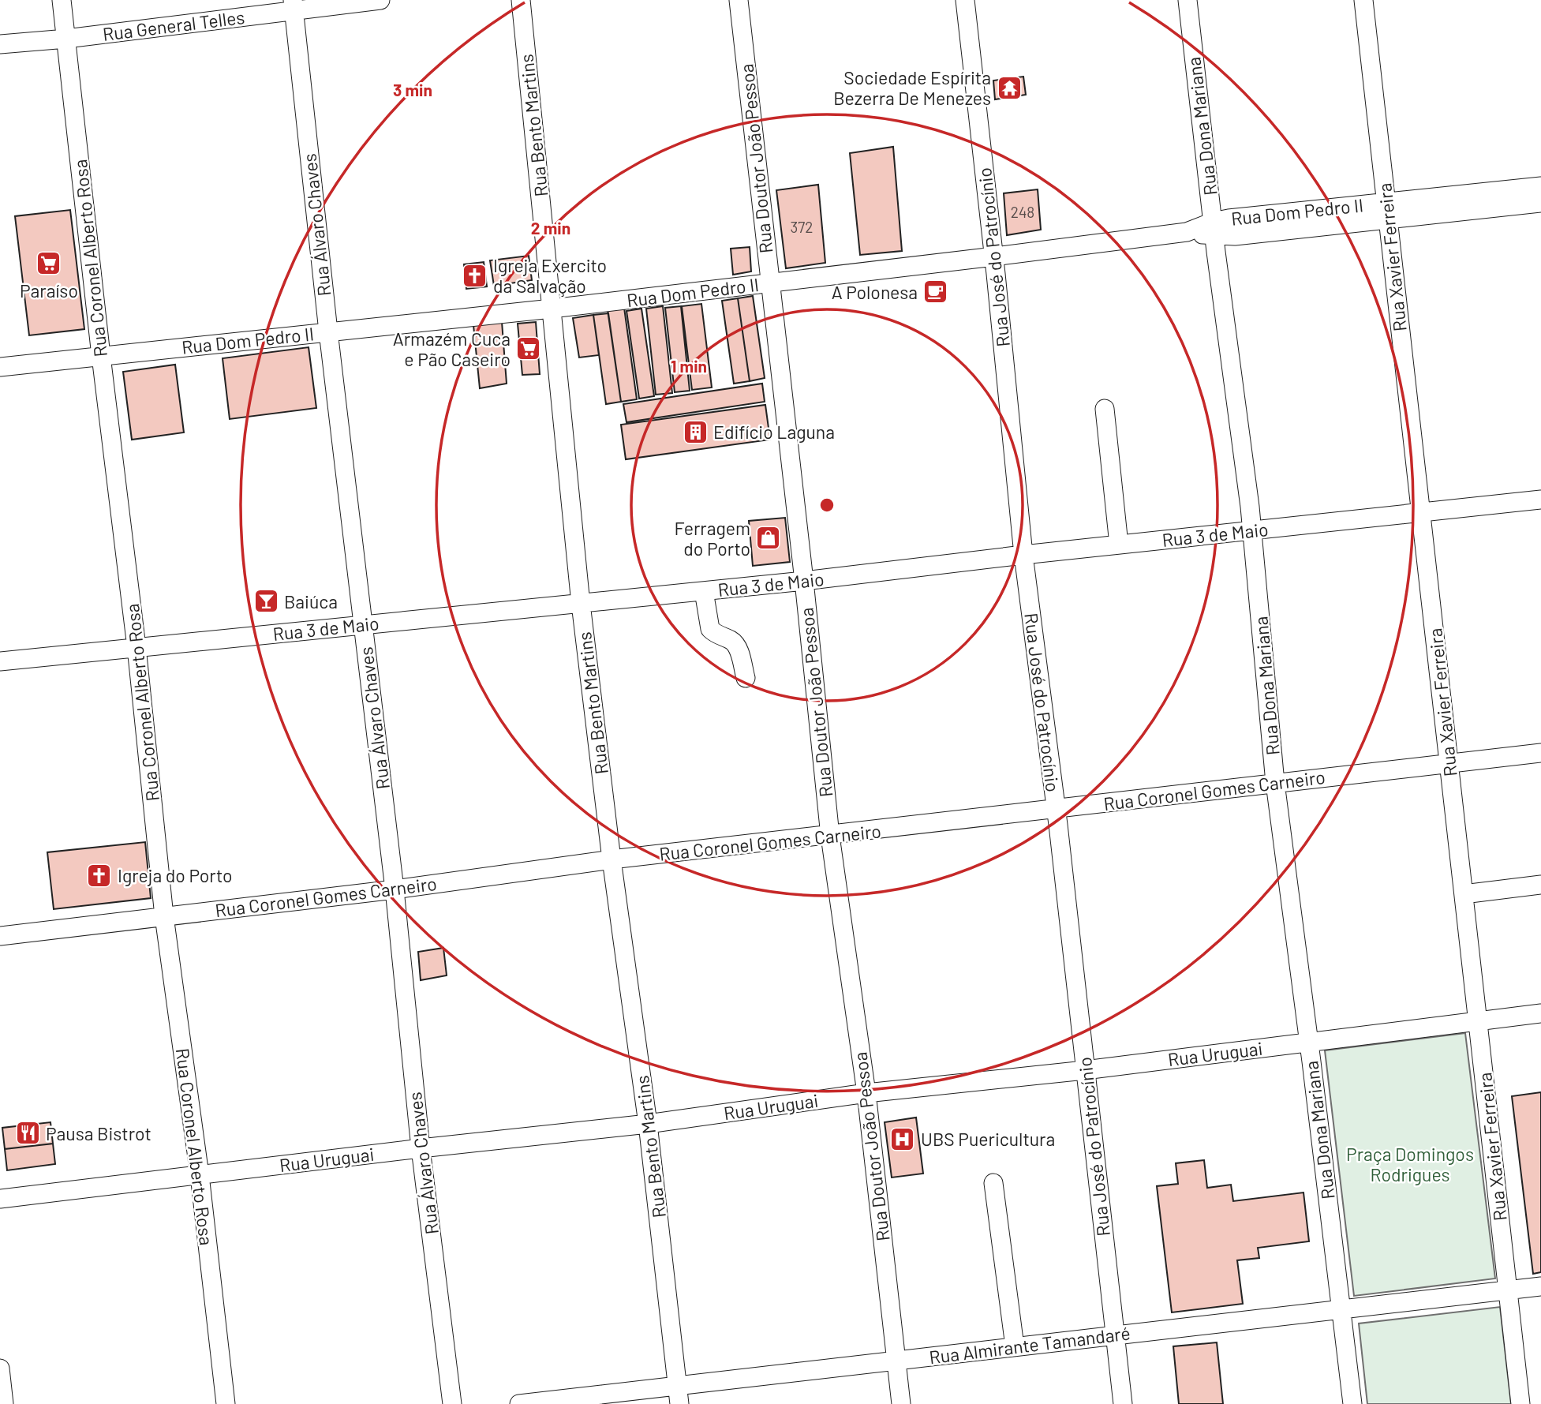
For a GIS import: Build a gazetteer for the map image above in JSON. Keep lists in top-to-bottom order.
{
  "streets": {
    "street": [
      "Rua General Telles",
      "Rua Bento Martins",
      "Rua Dona Mariana",
      "Rua Doutor João Pessoa",
      "Rua Dom Pedro II",
      "Rua Álvaro Chaves",
      "Rua José do Patrocínio",
      "Rua Xavier Ferreira",
      "Rua Coronel Alberto Rosa",
      "Rua 3 de Maio",
      "Rua Coronel Gomes Carneiro",
      "Rua Uruguai",
      "Rua Almirante Tamandaré"
    ]
  },
  "crossings": [
    ["Rua General Telles", "Rua Álvaro Chaves"],
    ["Rua General Telles", "Rua Coronel Alberto Rosa"],
    ["Rua Bento Martins", "Rua Dom Pedro II"],
    ["Rua Bento Martins", "Rua 3 de Maio"],
    ["Rua Bento Martins", "Rua Coronel Gomes Carneiro"],
    ["Rua Bento Martins", "Rua Uruguai"],
    ["Rua Bento Martins", "Rua Almirante Tamandaré"],
    ["Rua Dona Mariana", "Rua Dom Pedro II"],
    ["Rua Dona Mariana", "Rua 3 de Maio"],
    ["Rua Dona Mariana", "Rua Coronel Gomes Carneiro"],
    ["Rua Dona Mariana", "Rua Uruguai"],
    ["Rua Dona Mariana", "Rua Almirante Tamandaré"],
    ["Rua Doutor João Pessoa", "Rua Dom Pedro II"],
    ["Rua Doutor João Pessoa", "Rua 3 de Maio"],
    ["Rua Doutor João Pessoa", "Rua Coronel Gomes Carneiro"],
    ["Rua Doutor João Pessoa", "Rua Uruguai"],
    ["Rua Doutor João Pessoa", "Rua Almirante Tamandaré"],
    ["Rua Dom Pedro II", "Rua Álvaro Chaves"],
    ["Rua Dom Pedro II", "Rua José do Patrocínio"],
    ["Rua Dom Pedro II", "Rua Xavier Ferreira"],
    ["Rua Dom Pedro II", "Rua Coronel Alberto Rosa"],
    ["Rua Álvaro Chaves", "Rua 3 de Maio"],
    ["Rua Álvaro Chaves", "Rua Coronel Gomes Carneiro"],
    ["Rua Álvaro Chaves", "Rua Uruguai"],
    ["Rua José do Patrocínio", "Rua 3 de Maio"],
    ["Rua José do Patrocínio", "Rua Coronel Gomes Carneiro"],
    ["Rua José do Patrocínio", "Rua Uruguai"],
    ["Rua José do Patrocínio", "Rua Almirante Tamandaré"],
    ["Rua Xavier Ferreira", "Rua 3 de Maio"],
    ["Rua Xavier Ferreira", "Rua Coronel Gomes Carneiro"],
    ["Rua Xavier Ferreira", "Rua Uruguai"],
    ["Rua Xavier Ferreira", "Rua Almirante Tamandaré"],
    ["Rua Coronel Alberto Rosa", "Rua 3 de Maio"],
    ["Rua Coronel Alberto Rosa", "Rua Coronel Gomes Carneiro"],
    ["Rua Coronel Alberto Rosa", "Rua Uruguai"]
  ],
  "parks": ["Praça Domingos Rodrigues"],
  "places": {
    "temple": ["Sociedade Espírita Bezerra De Menezes"],
    "supermarket": ["Paraíso", "Armazém Cuca e Pão Caseiro"],
    "church": ["Igreja Exercito da Salvação", "Igreja do Porto"],
    "cafe": ["A Polonesa"],
    "building": ["Edifício Laguna"],
    "shop": ["Ferragem do Porto"],
    "bar": ["Baiúca"],
    "restaurant": ["Pausa Bistrot"],
    "hospital": ["UBS Puericultura"]
  },
  "house_numbers": ["248", "372"],
  "rings": ["3 min", "2 min", "1 min"]
}
